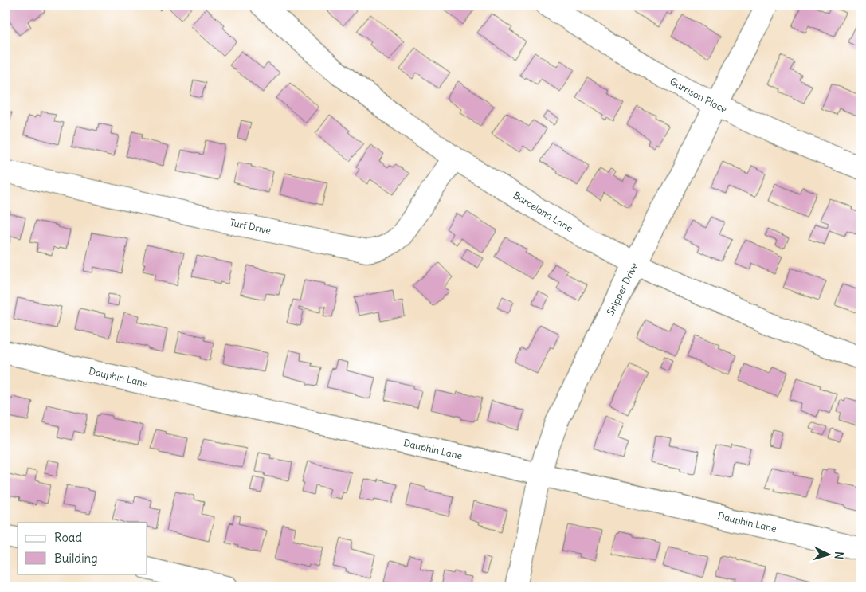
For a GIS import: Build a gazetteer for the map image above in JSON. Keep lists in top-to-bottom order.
{
  "streets": {
    "street": [
      "Garrison Place",
      "Barcelona Lane",
      "Turf Drive",
      "Skipper Drive",
      "Dauphin Lane"
    ]
  },
  "crossings": [
    ["Garrison Place", "Skipper Drive"],
    ["Barcelona Lane", "Turf Drive"],
    ["Barcelona Lane", "Skipper Drive"],
    ["Skipper Drive", "Dauphin Lane"]
  ],
  "legend": ["Road", "Building"],
  "north": "right"
}
